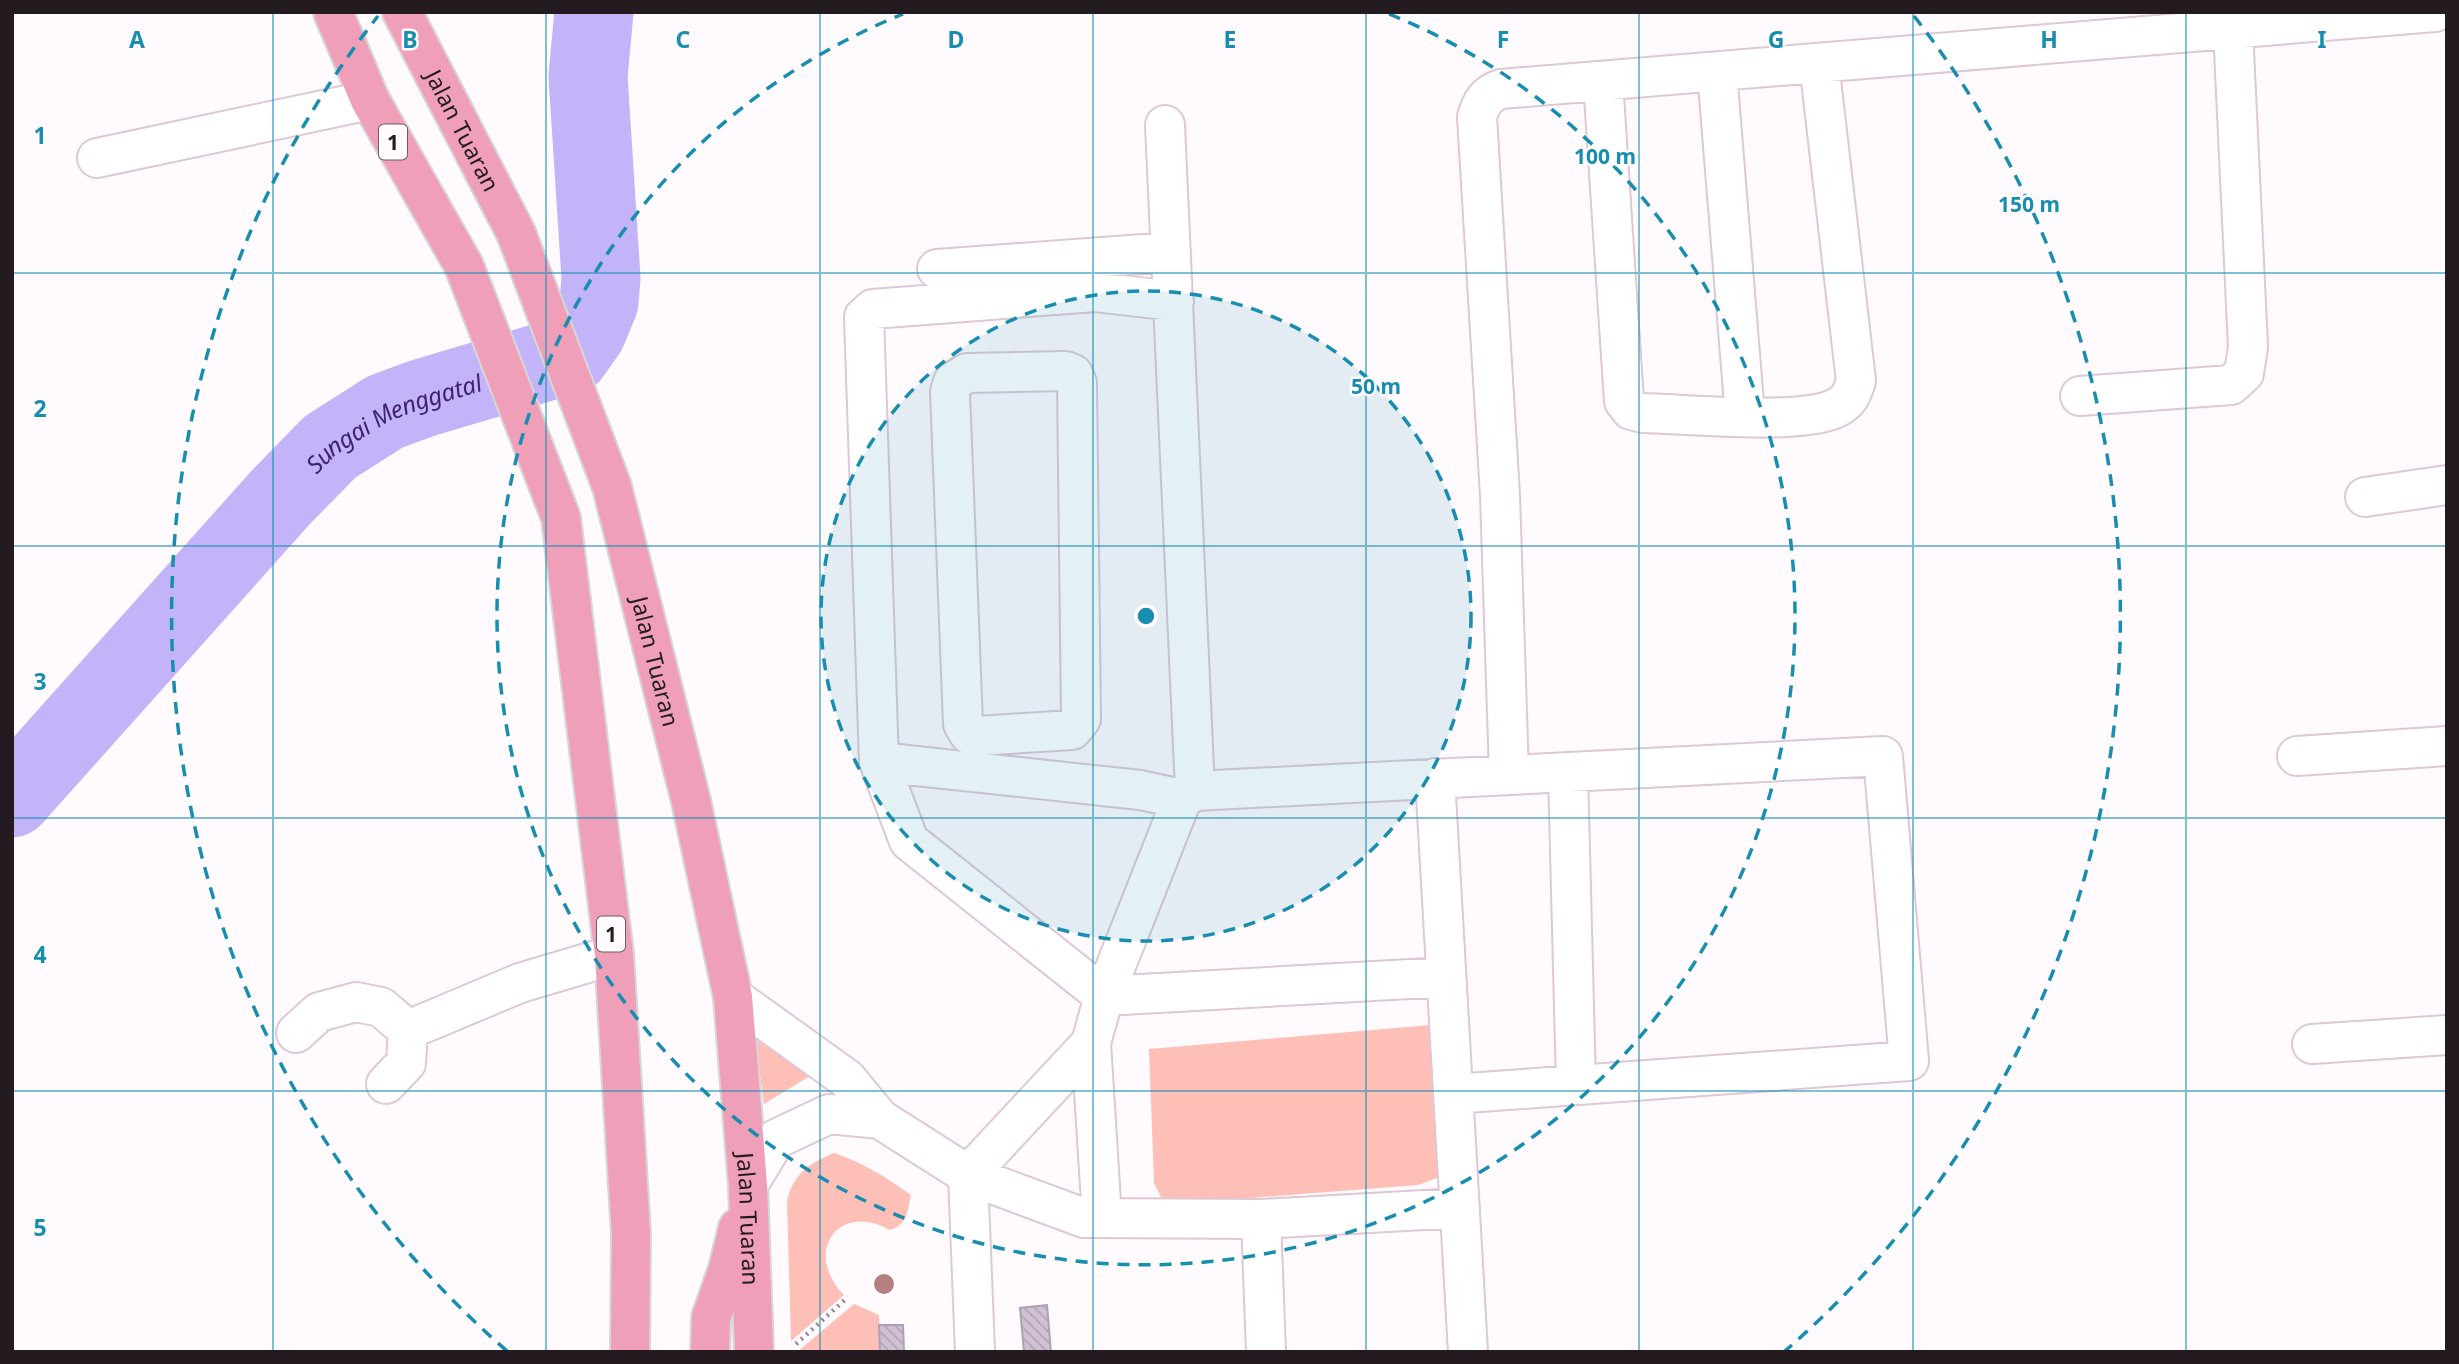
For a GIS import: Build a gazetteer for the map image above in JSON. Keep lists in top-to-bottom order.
{
  "streets": {
    "main road": ["Jalan Tuaran", "1"]
  },
  "water": ["Sungai Menggatal"],
  "grid": {
    "columns": [
      "A",
      "B",
      "C",
      "D",
      "E",
      "F",
      "G",
      "H",
      "I"
    ],
    "rows": [
      "1",
      "2",
      "3",
      "4",
      "5"
    ]
  },
  "rings": ["100 m", "150 m", "50 m"]
}
